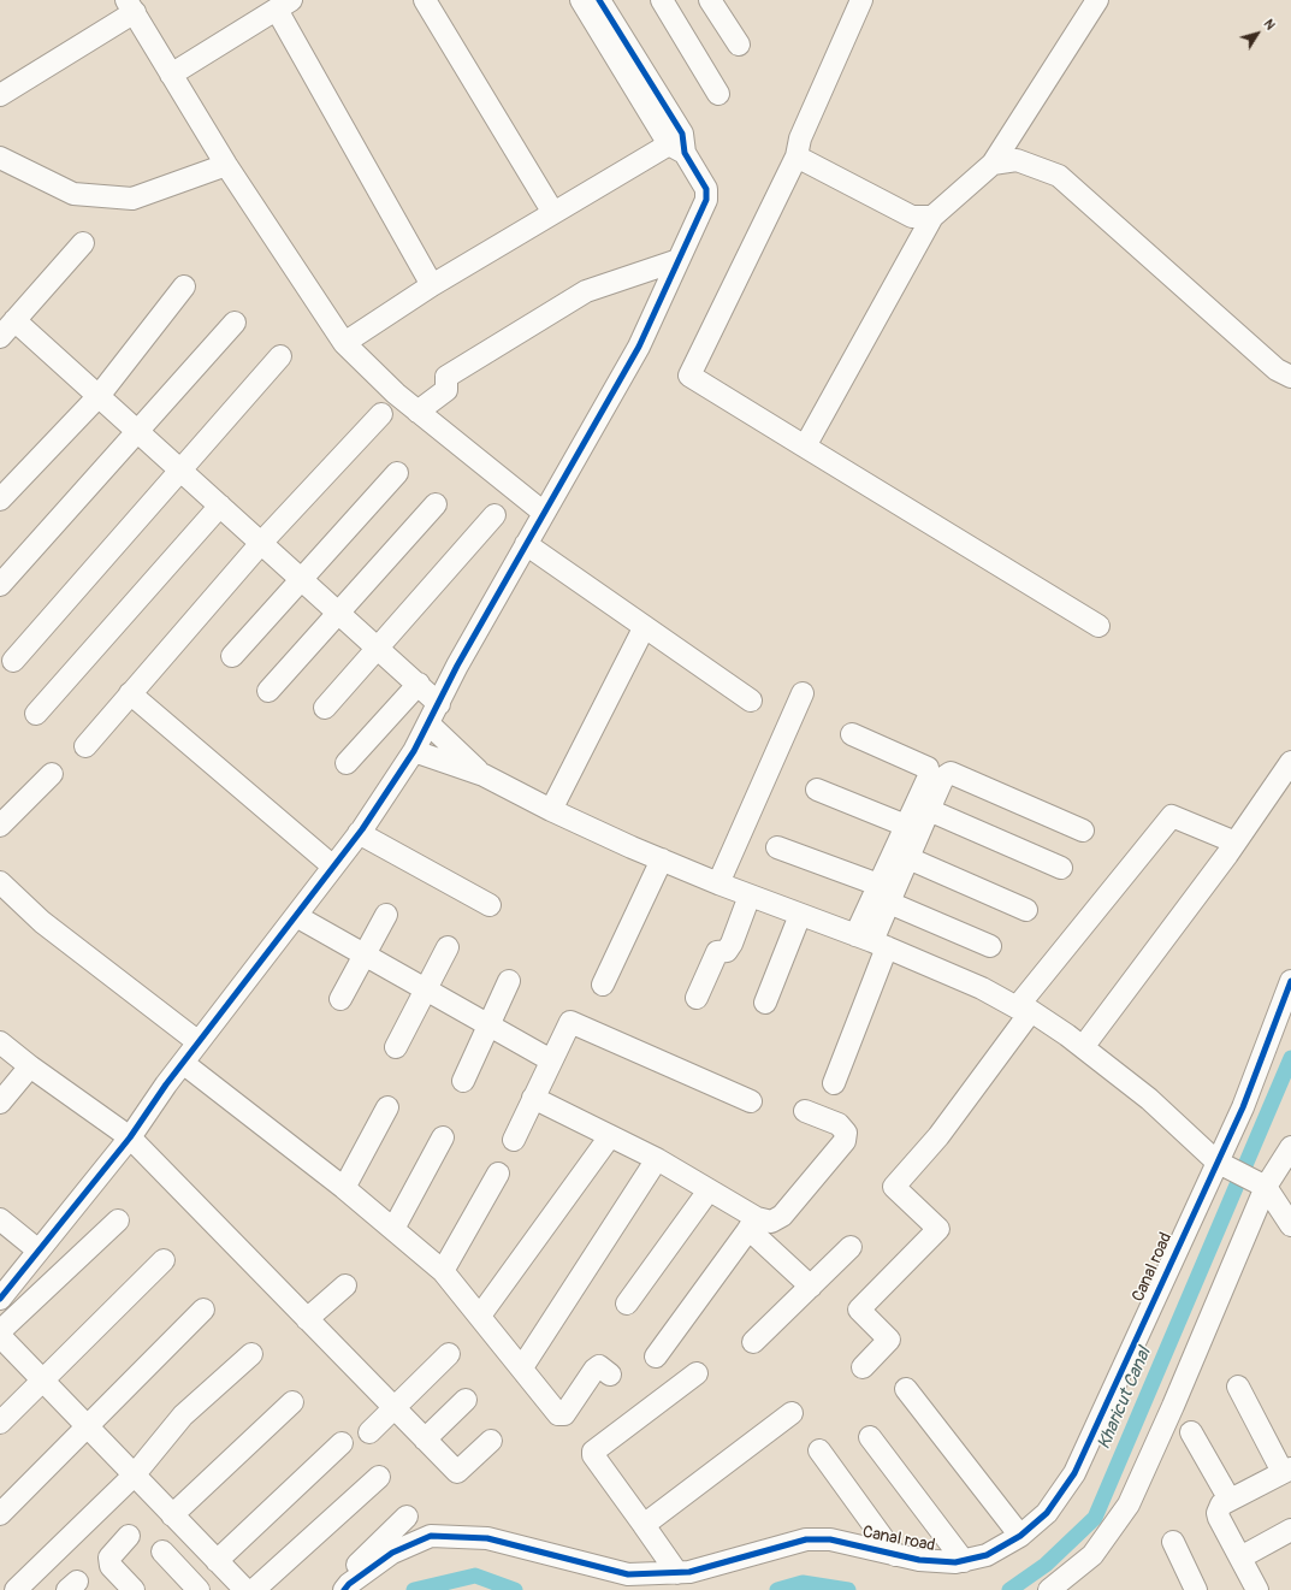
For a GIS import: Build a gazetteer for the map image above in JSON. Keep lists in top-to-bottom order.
{
  "streets": {
    "street": ["Canal road"]
  },
  "water": ["Kharicut Canal"],
  "north": "top right"
}
